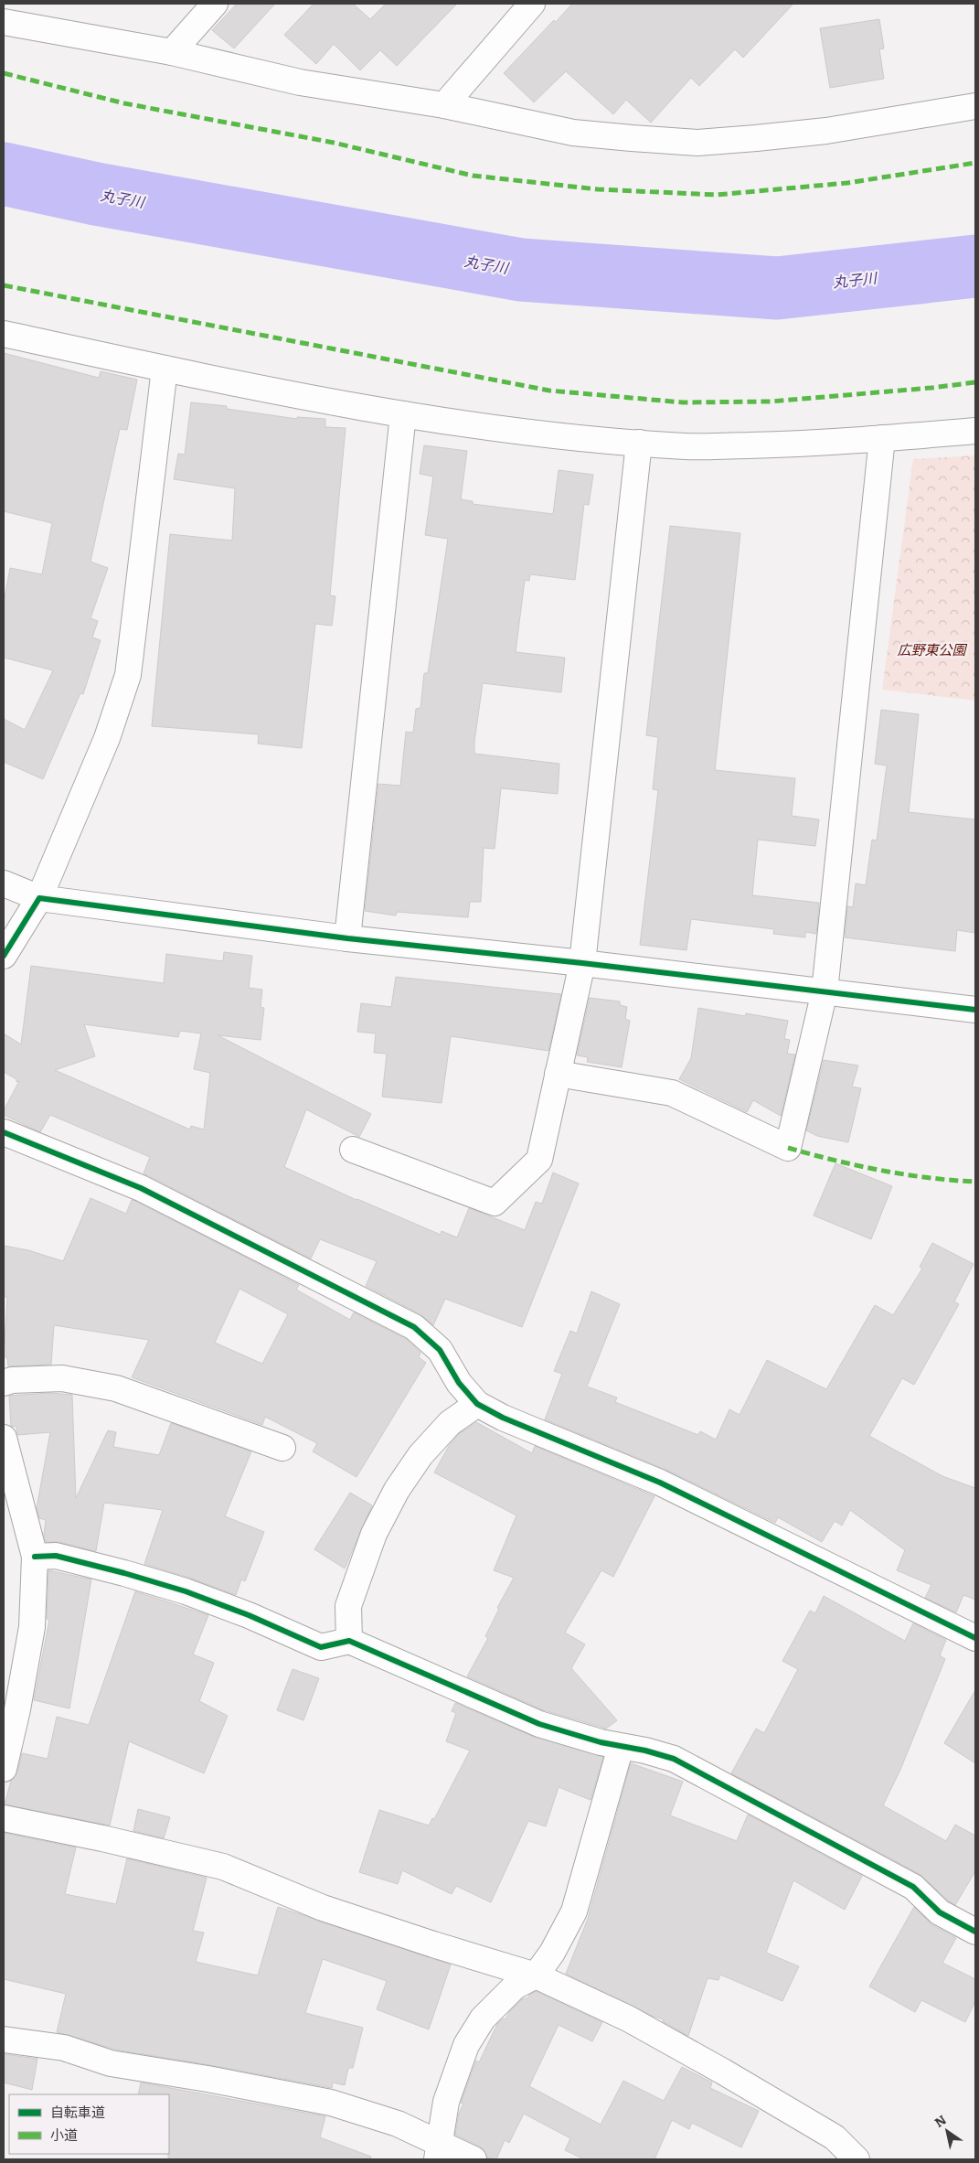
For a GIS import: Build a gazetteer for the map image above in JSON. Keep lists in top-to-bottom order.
{
  "water": ["丸子川"],
  "parks": ["広野東公園"],
  "legend": ["自転車道", "小道"],
  "north": "top left"
}
